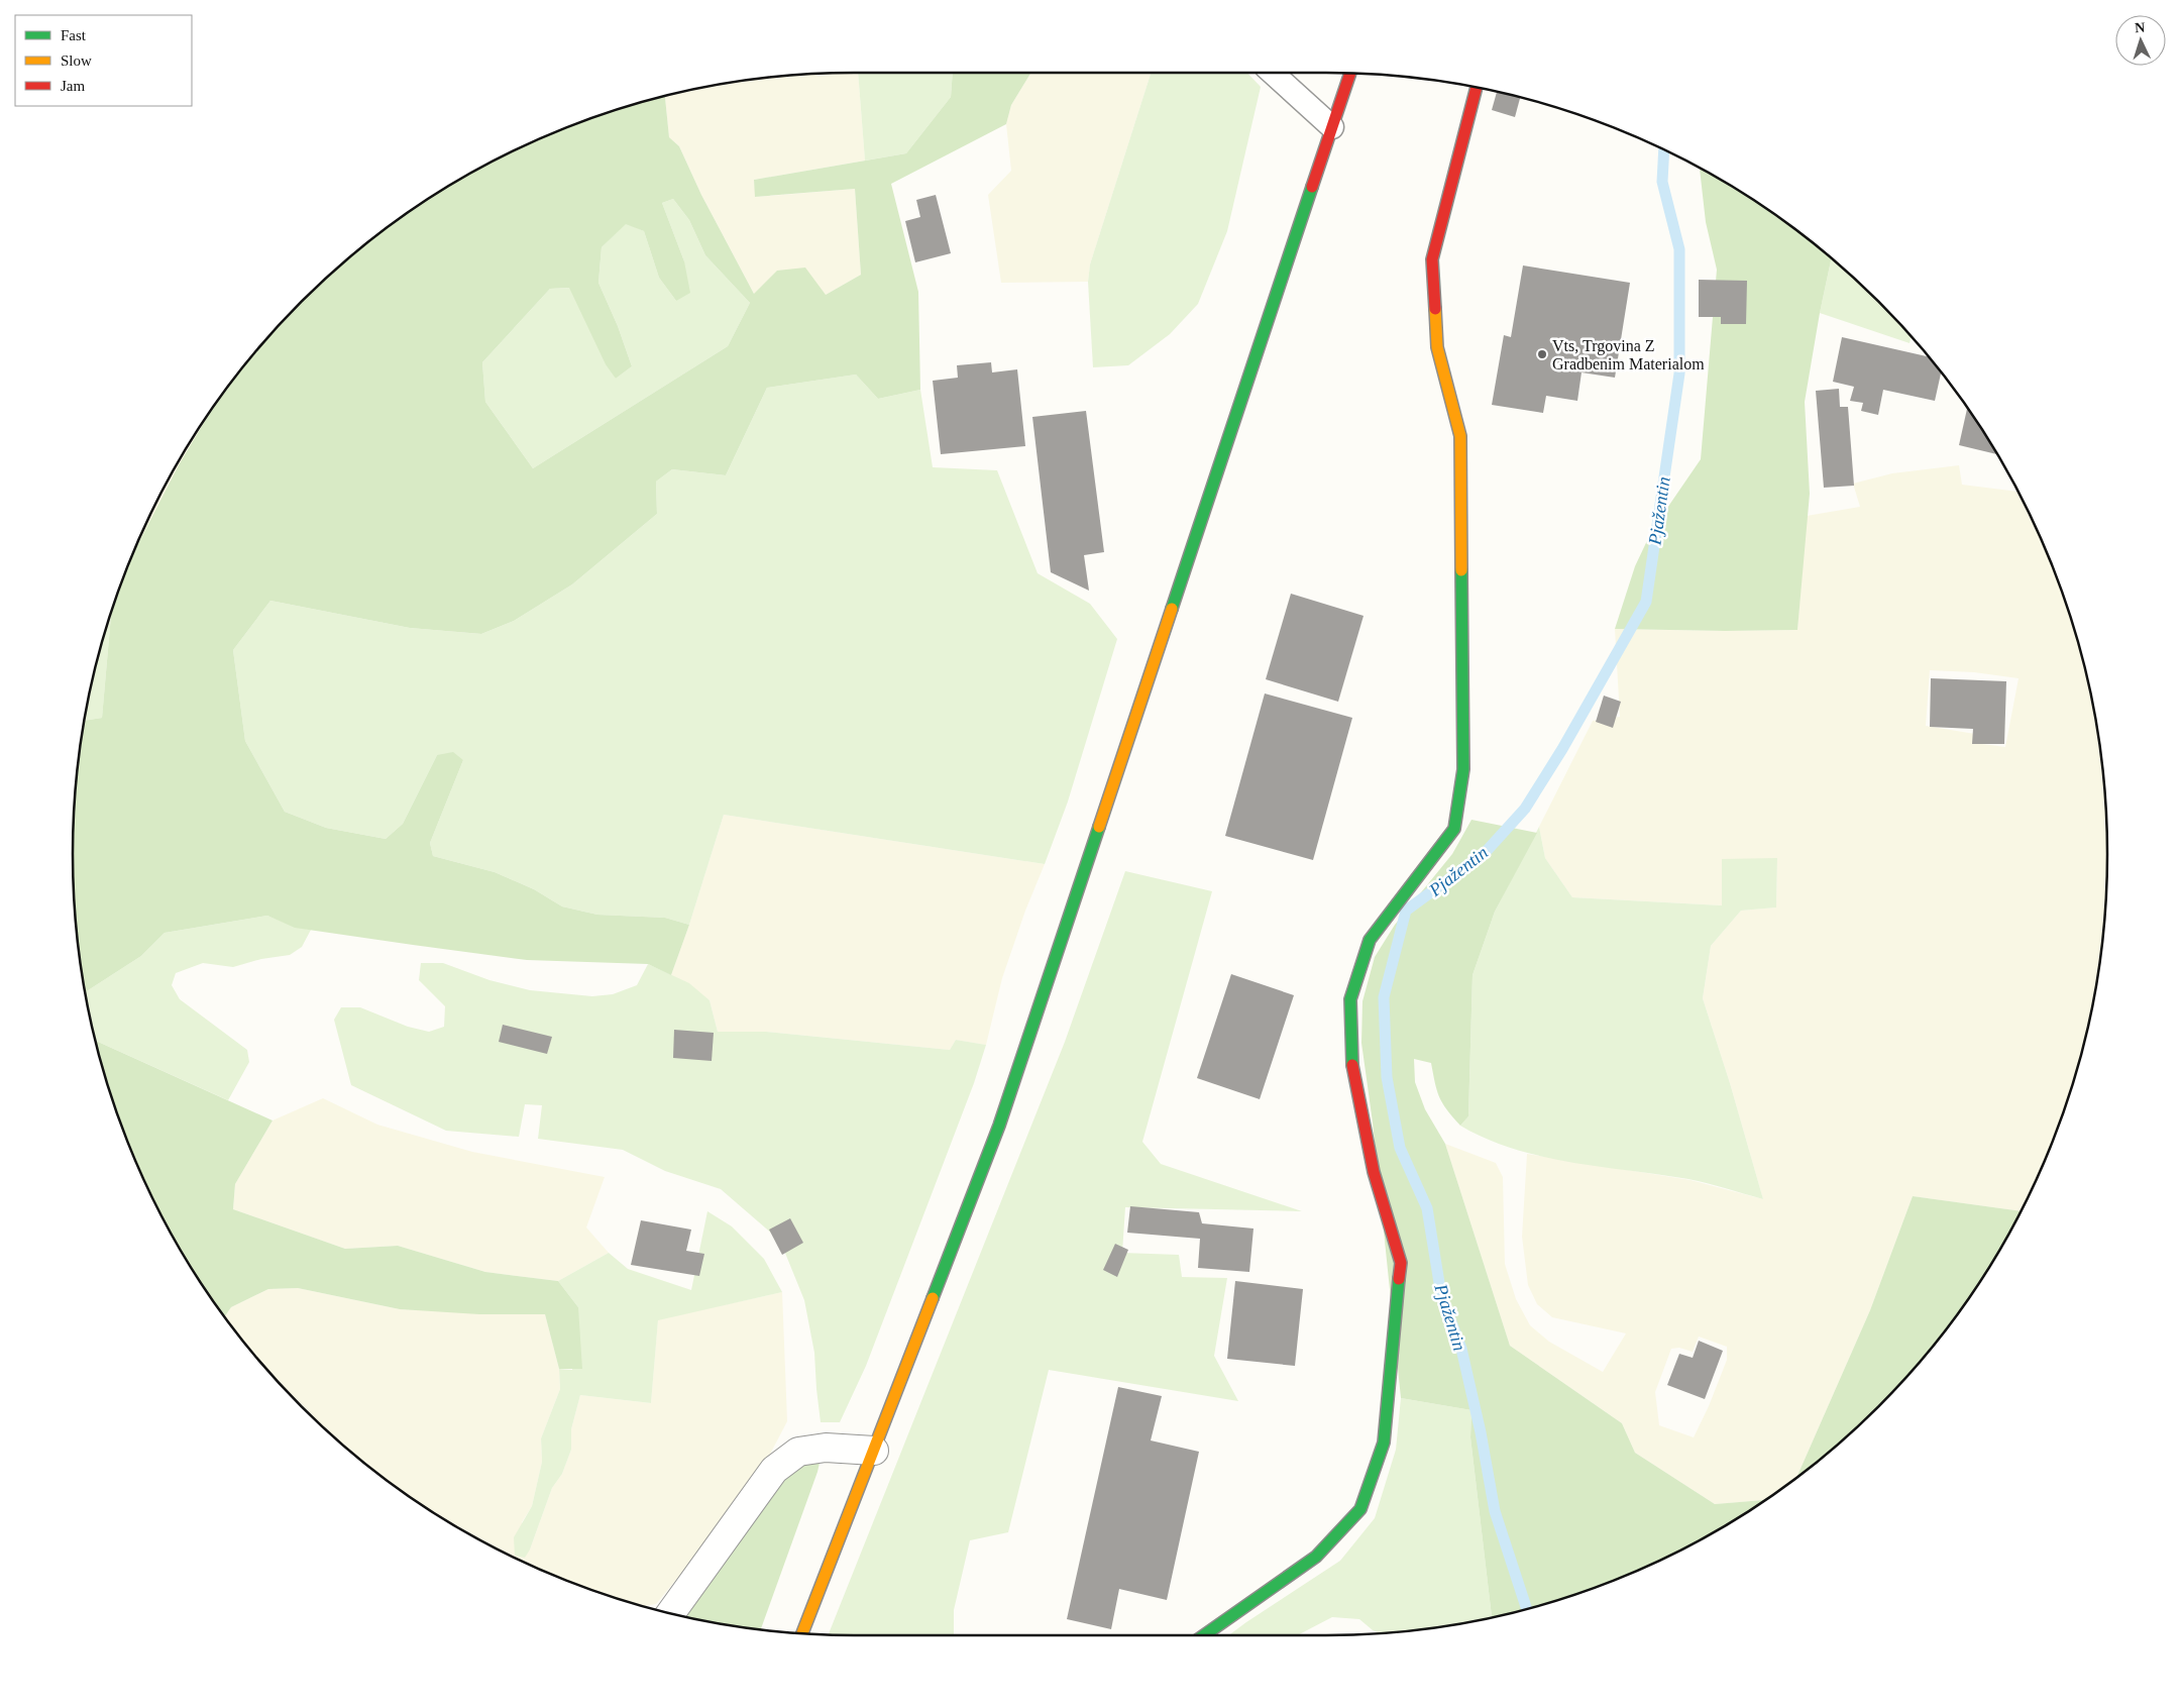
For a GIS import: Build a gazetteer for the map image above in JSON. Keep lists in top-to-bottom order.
{
  "water": ["Pjažentin"],
  "places": ["Vts, Trgovina Z Gradbenim Materialom"],
  "legend": ["Fast", "Slow", "Jam"],
  "north": "top"
}
